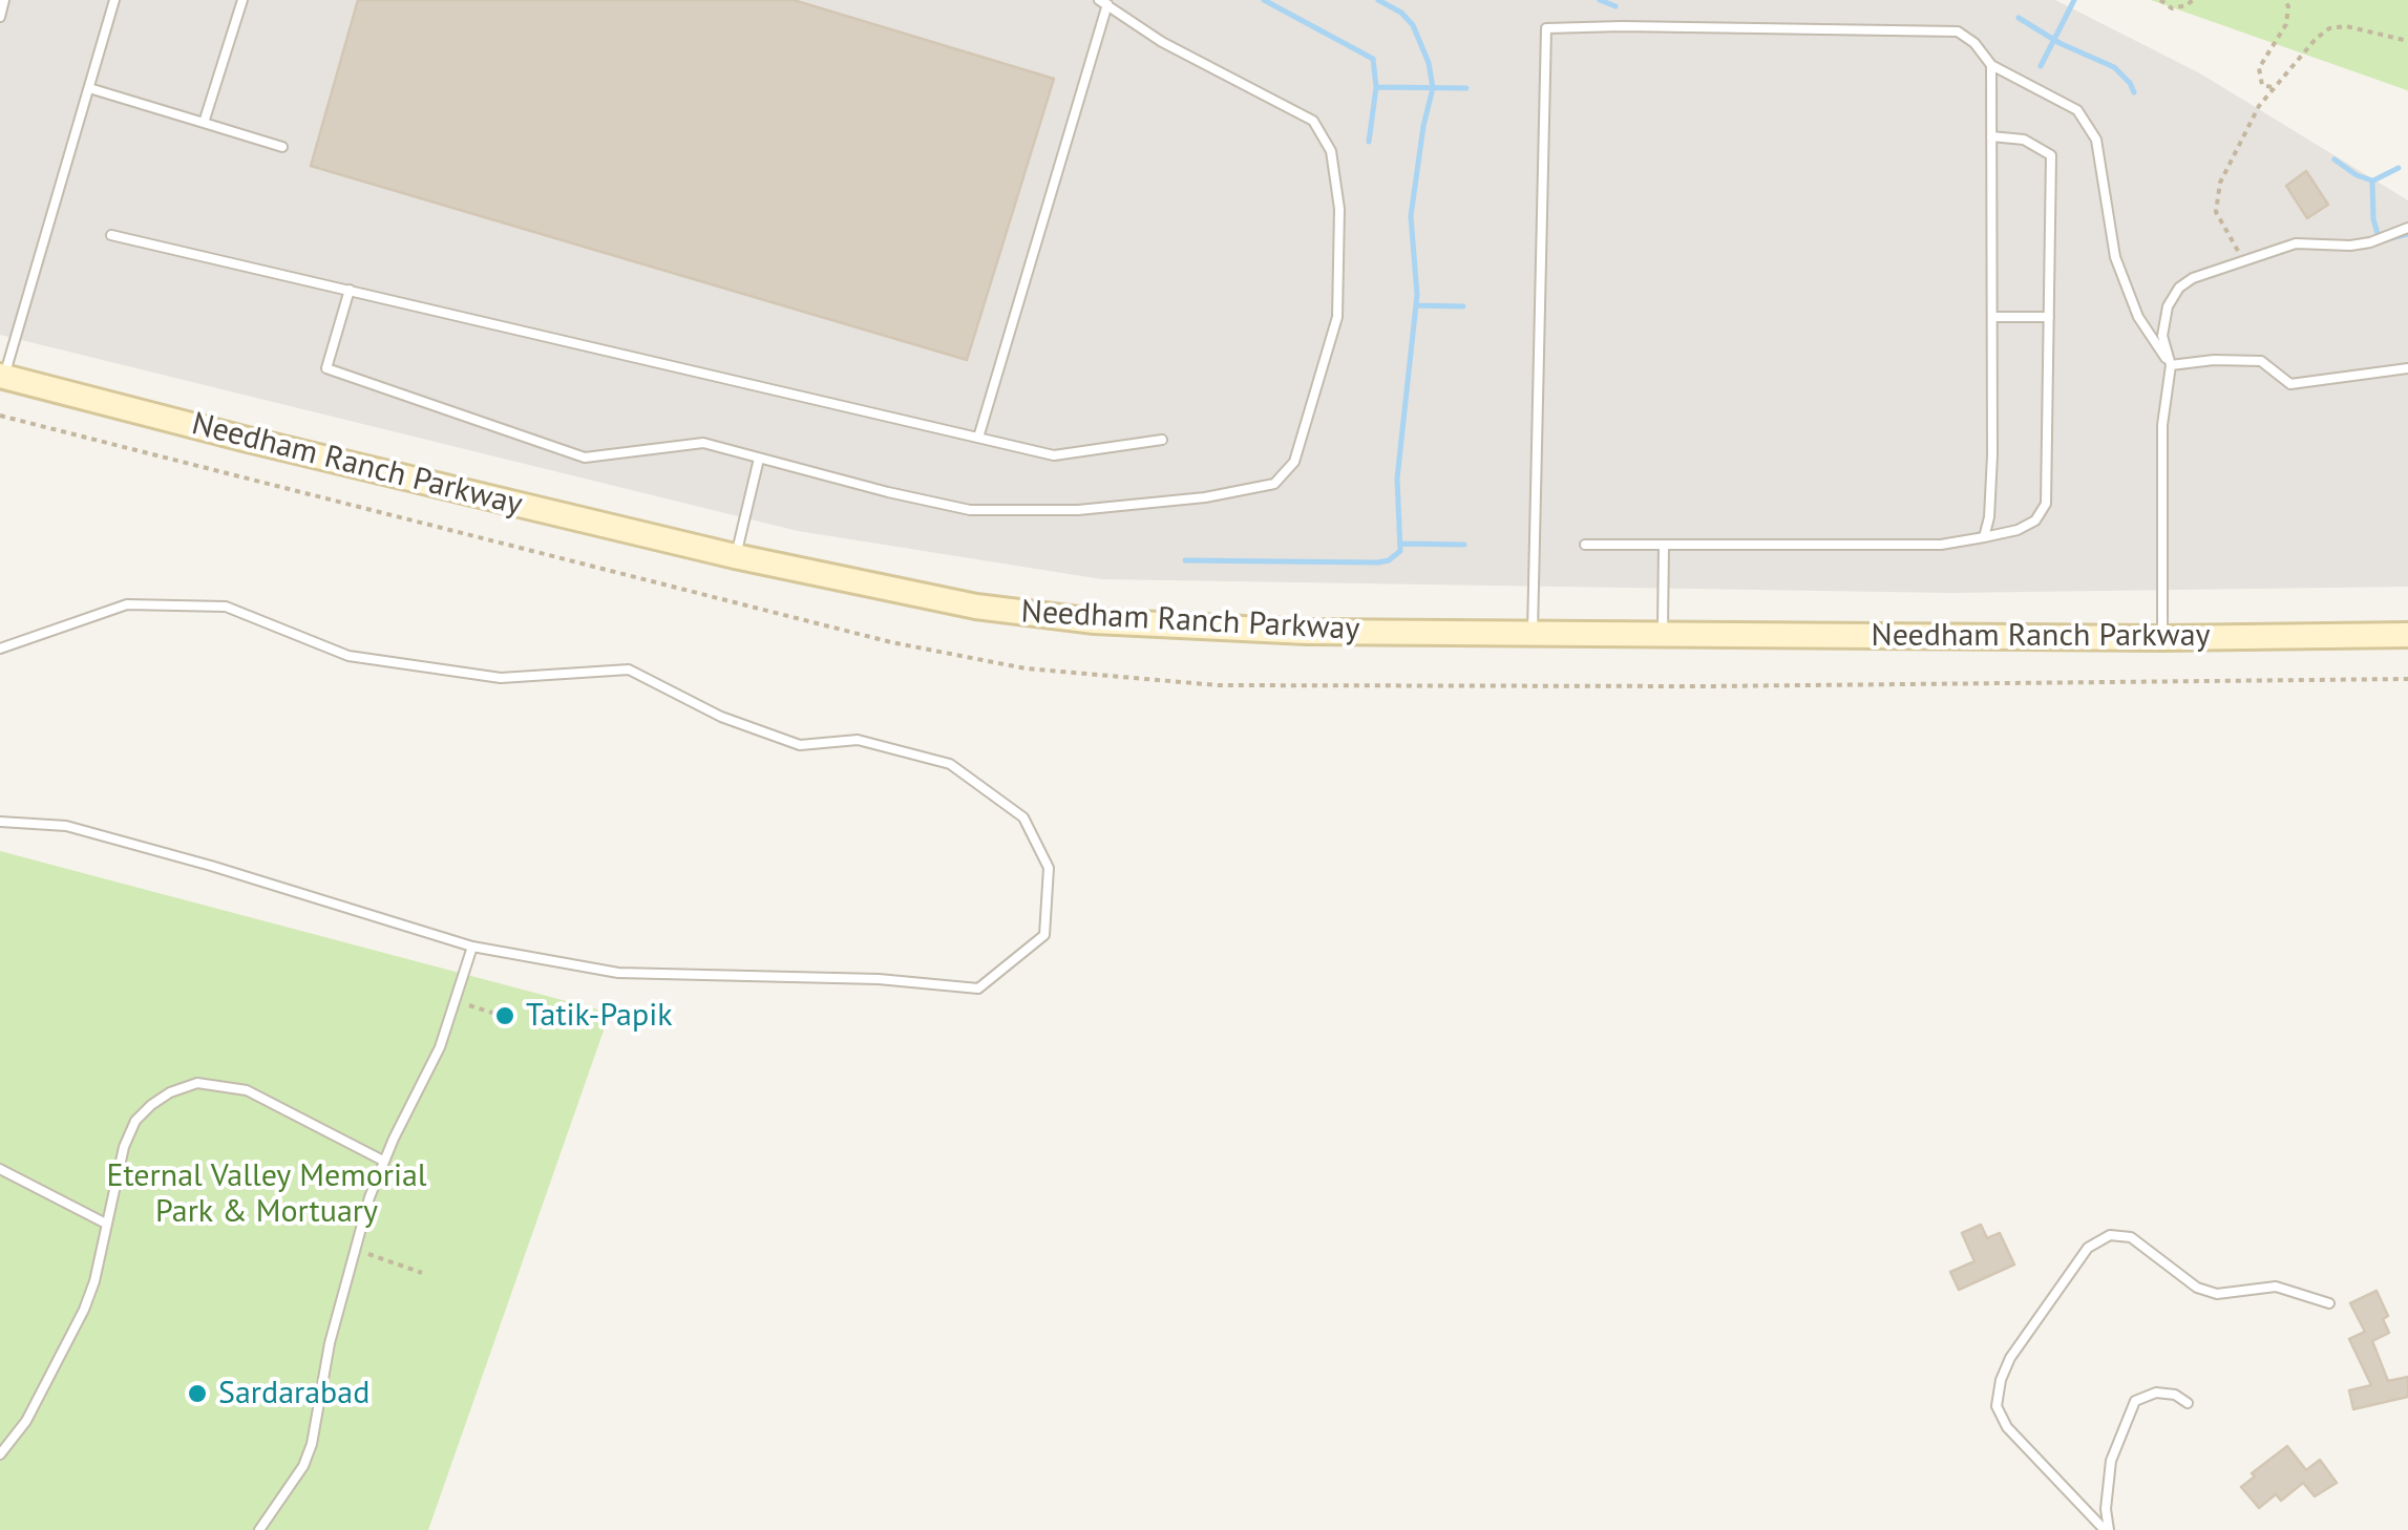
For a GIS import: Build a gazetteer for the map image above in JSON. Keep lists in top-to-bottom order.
{
  "streets": {
    "street": ["Needham Ranch Parkway"]
  },
  "parks": ["Eternal Valley Memorial Park & Mortuary"],
  "places": ["Tatik-Papik", "Sardarabad"]
}
